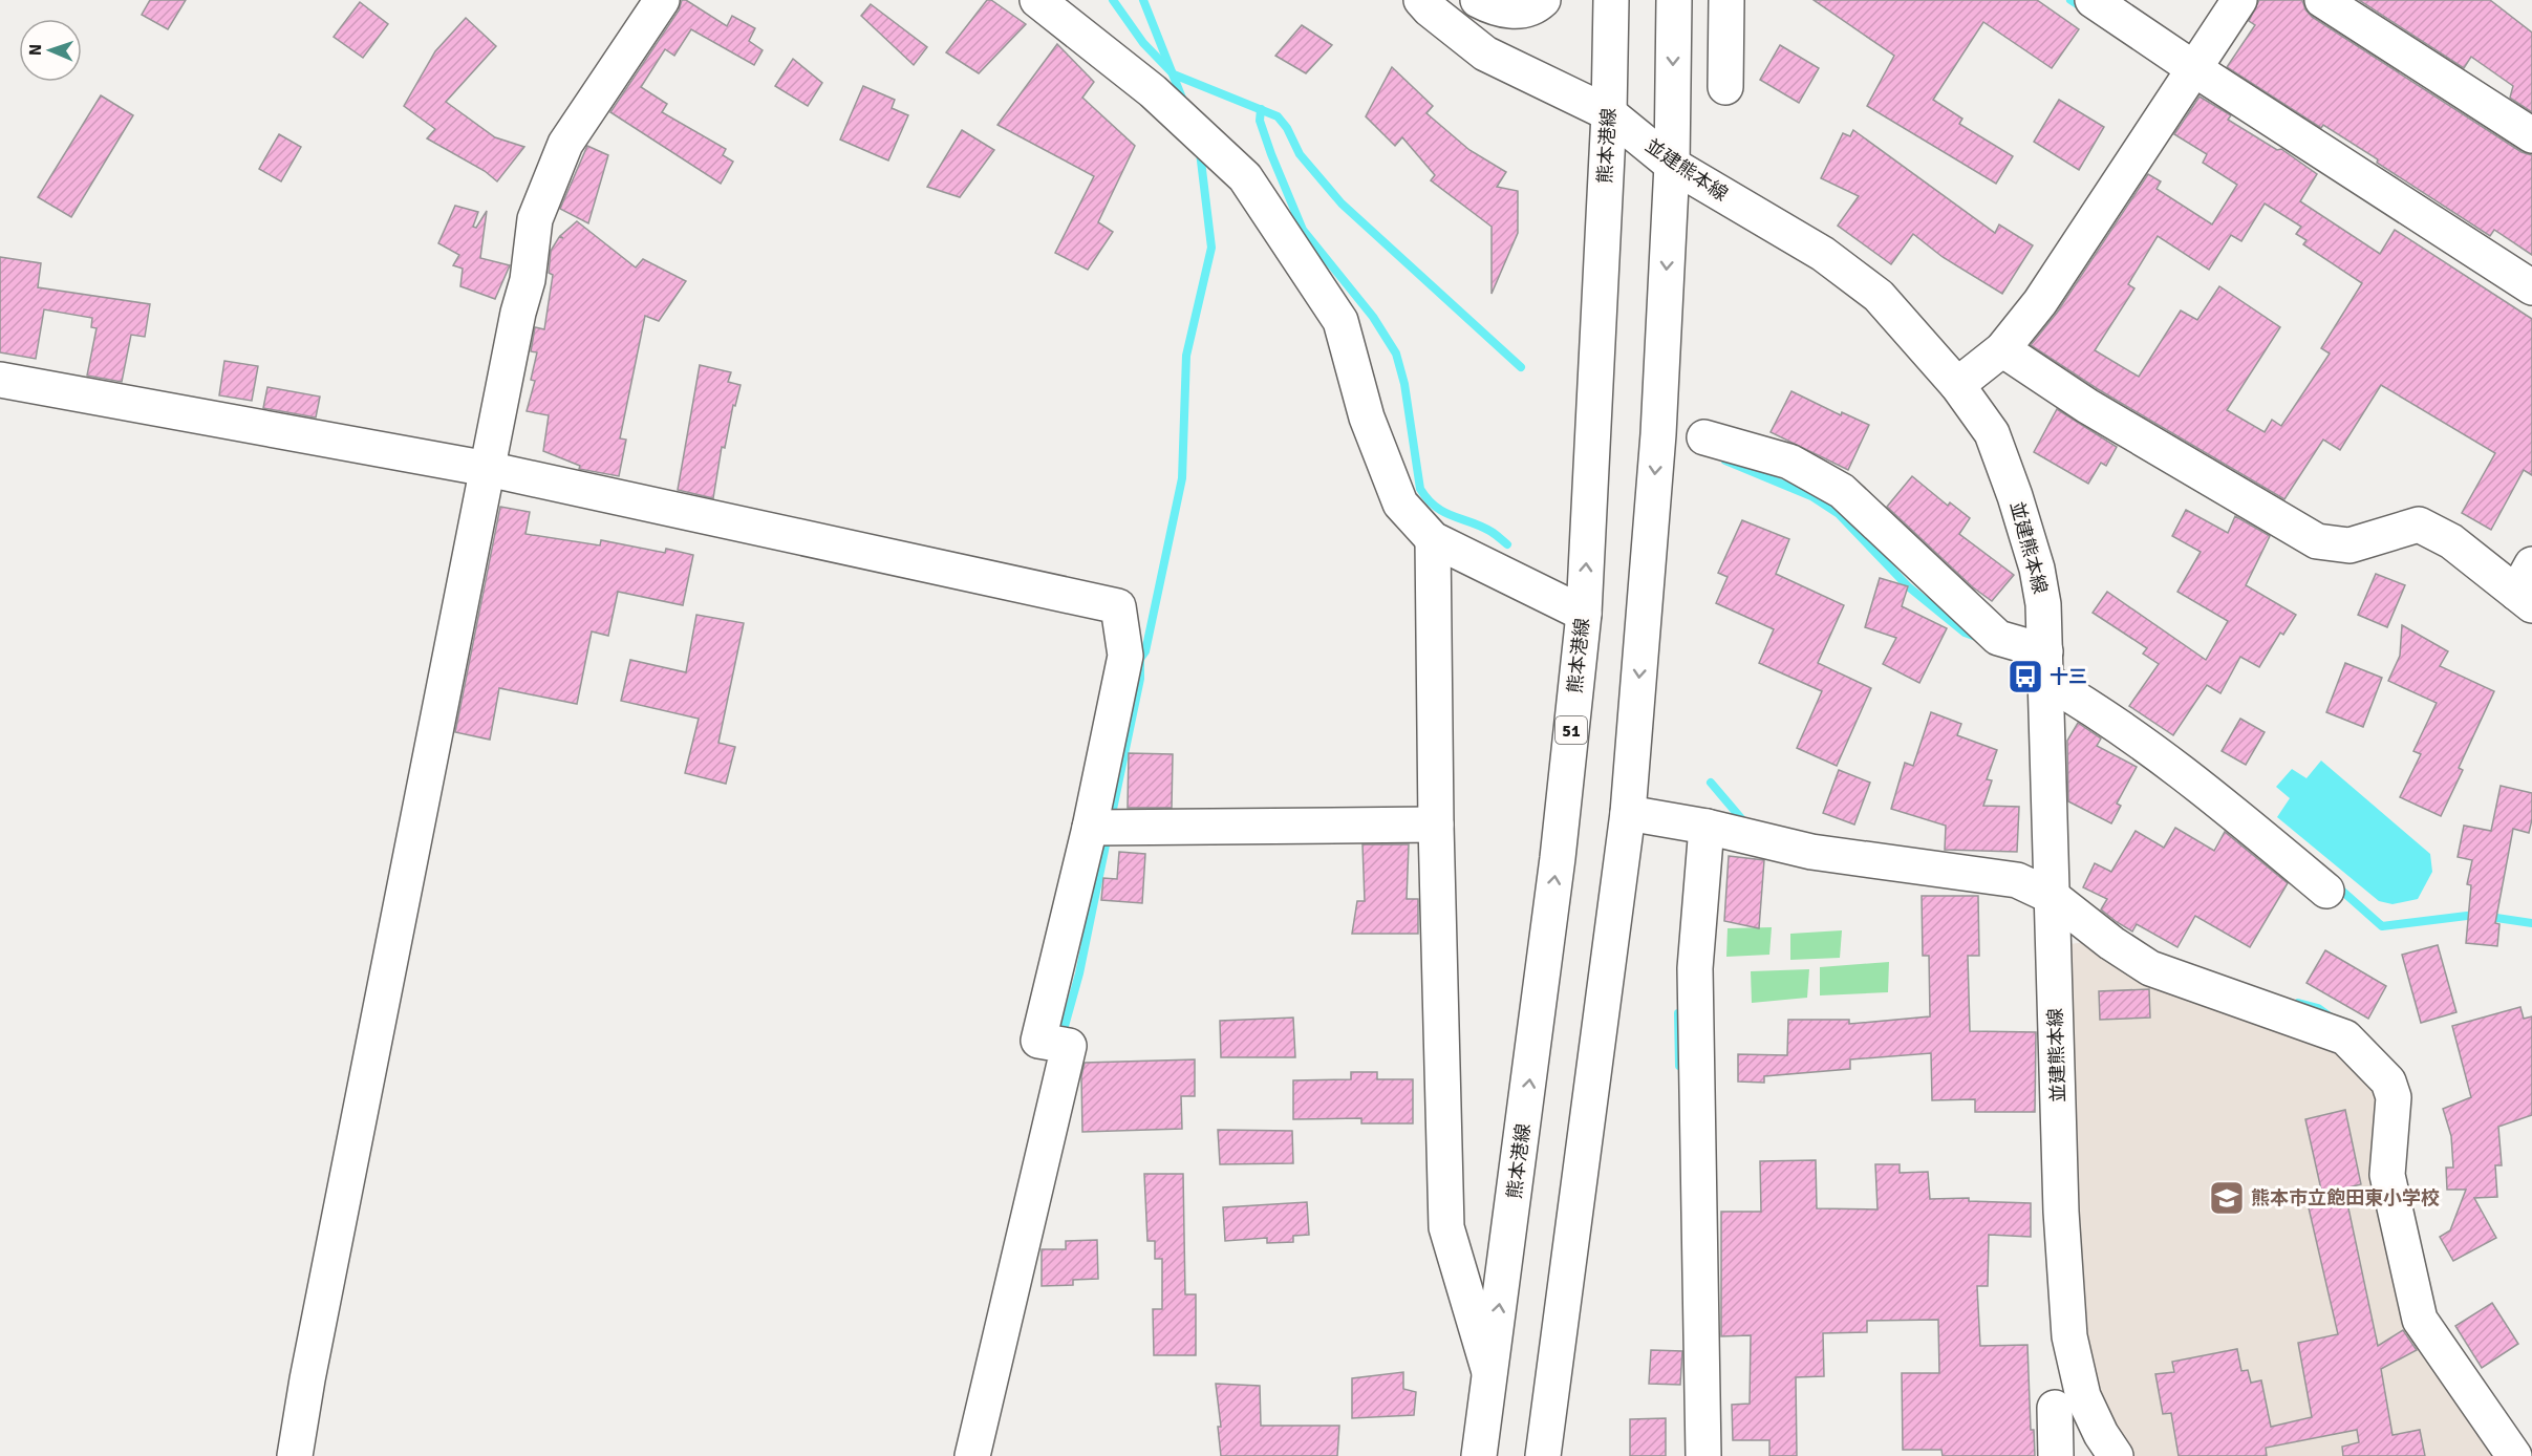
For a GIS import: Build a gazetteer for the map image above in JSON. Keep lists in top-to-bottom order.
{
  "streets": {
    "street": ["熊本港線", "並建熊本線", "51"]
  },
  "crossings": [
    ["熊本港線", "並建熊本線"]
  ],
  "places": {
    "bus stop": ["十三"],
    "school or university": ["熊本市立飽田東小学校"]
  },
  "north": "left"
}
